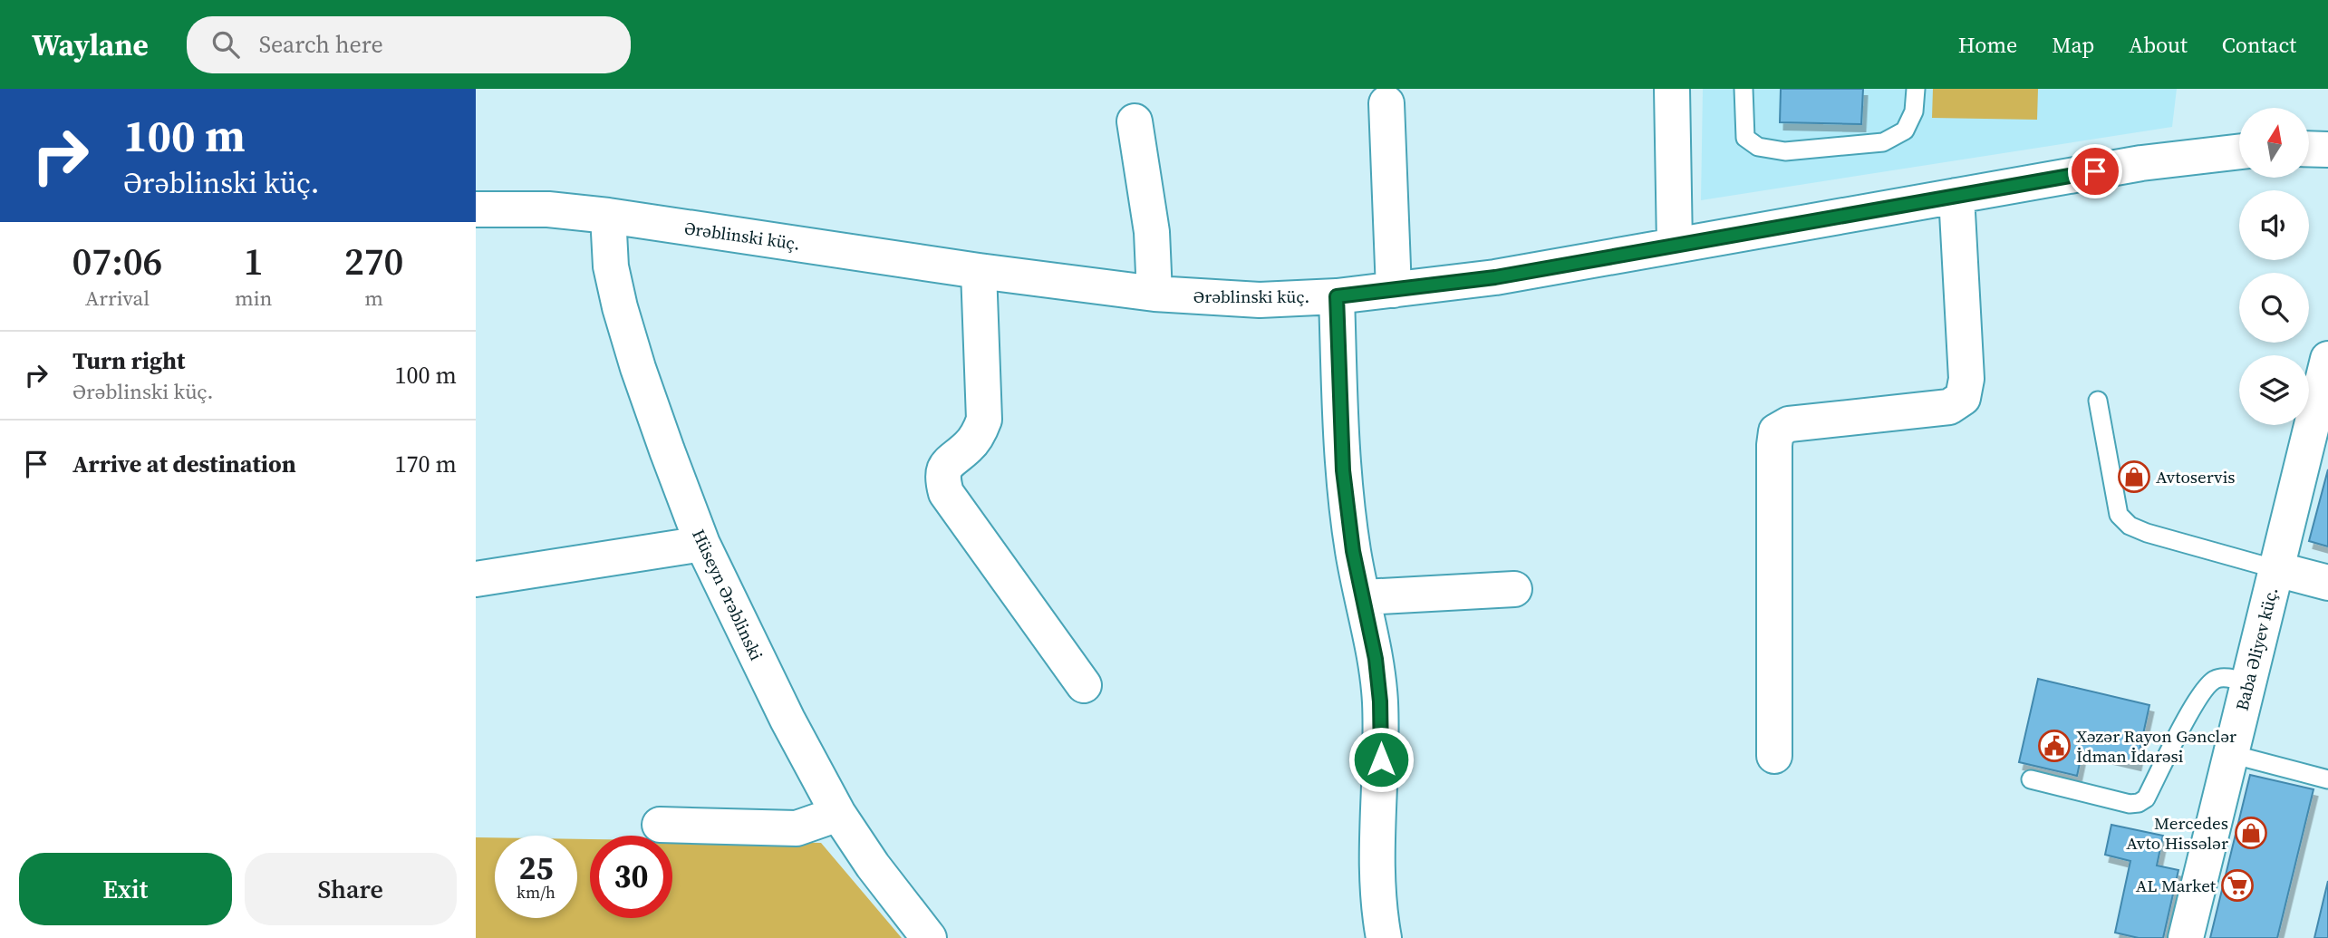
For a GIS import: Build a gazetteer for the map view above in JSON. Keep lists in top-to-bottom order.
{
  "streets": {
    "street": ["Ərəblinski küç.", "Hüseyn Ərəblinski", "Baba Əliyev küç."]
  },
  "crossings": [
    ["Ərəblinski küç.", "Hüseyn Ərəblinski"]
  ],
  "places": {
    "shop": ["Avtoservis", "Mercedes Avto Hissələr"],
    "public building": ["Xəzər Rayon Gənclər İdman İdarəsi"],
    "supermarket": ["AL Market"]
  },
  "north": "top",
  "page": {
    "header": "Waylane",
    "search": "Search here",
    "nav": [
      "Home",
      "Map",
      "About",
      "Contact"
    ],
    "turn": ["100 m", "Ərəblinski küç."],
    "eta": [
      "07:06",
      "Arrival",
      "1",
      "min",
      "270",
      "m"
    ],
    "list": [
      {
        "name": "Turn right",
        "note": "Ərəblinski küç.",
        "value": "100 m"
      },
      {
        "name": "Arrive at destination",
        "value": "170 m"
      }
    ],
    "speed": "25 km/h",
    "limit": "30",
    "buttons": ["Exit", "Share"]
  }
}
